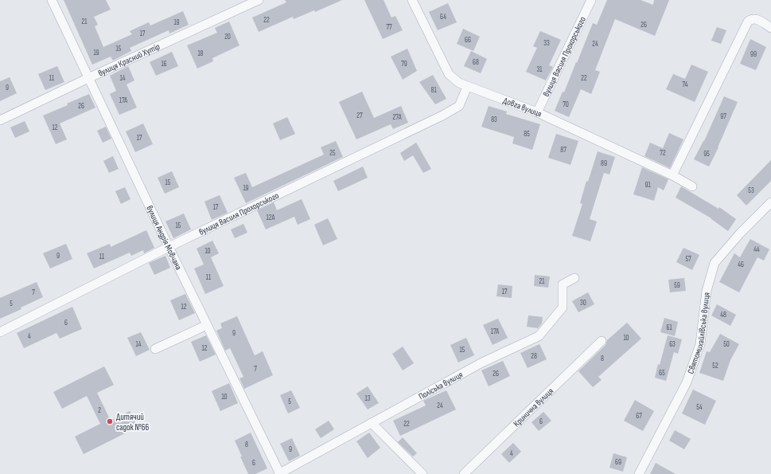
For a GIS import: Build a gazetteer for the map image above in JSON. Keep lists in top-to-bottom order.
{
  "streets": {
    "street": [
      "вулиця Василя Прохорського",
      "вулиця Красний Хутір",
      "Довга вулиця",
      "вулиця Андрія Мовчана",
      "Святомихайлівська вулиця",
      "Поліська вулиця",
      "Кринична вулиця"
    ]
  },
  "crossings": [
    ["вулиця Василя Прохорського", "Довга вулиця"],
    ["вулиця Василя Прохорського", "вулиця Андрія Мовчана"],
    ["вулиця Красний Хутір", "вулиця Андрія Мовчана"],
    ["вулиця Андрія Мовчана", "Поліська вулиця"]
  ],
  "places": ["Дитячий садок №66"],
  "house_numbers": [
    "64",
    "22",
    "21",
    "19",
    "26",
    "77",
    "17",
    "20",
    "66",
    "33",
    "24",
    "15",
    "19",
    "18",
    "99",
    "68",
    "16",
    "79",
    "31",
    "11",
    "14",
    "22",
    "74",
    "9",
    "81",
    "17А",
    "70",
    "26",
    "27",
    "97",
    "27А",
    "83",
    "12",
    "85",
    "17",
    "87",
    "25",
    "72",
    "95",
    "89",
    "15",
    "91",
    "19",
    "53",
    "17",
    "12А",
    "15",
    "44",
    "10",
    "9",
    "11",
    "57",
    "46",
    "11",
    "21",
    "59",
    "17",
    "7",
    "30",
    "5",
    "12",
    "48",
    "6",
    "61",
    "17А",
    "9",
    "4",
    "10",
    "14",
    "63",
    "50",
    "12",
    "15",
    "28",
    "8",
    "52",
    "7",
    "65",
    "26",
    "10",
    "13",
    "5",
    "24",
    "54",
    "2",
    "67",
    "6",
    "22",
    "8",
    "9",
    "4",
    "69",
    "6"
  ]
}
